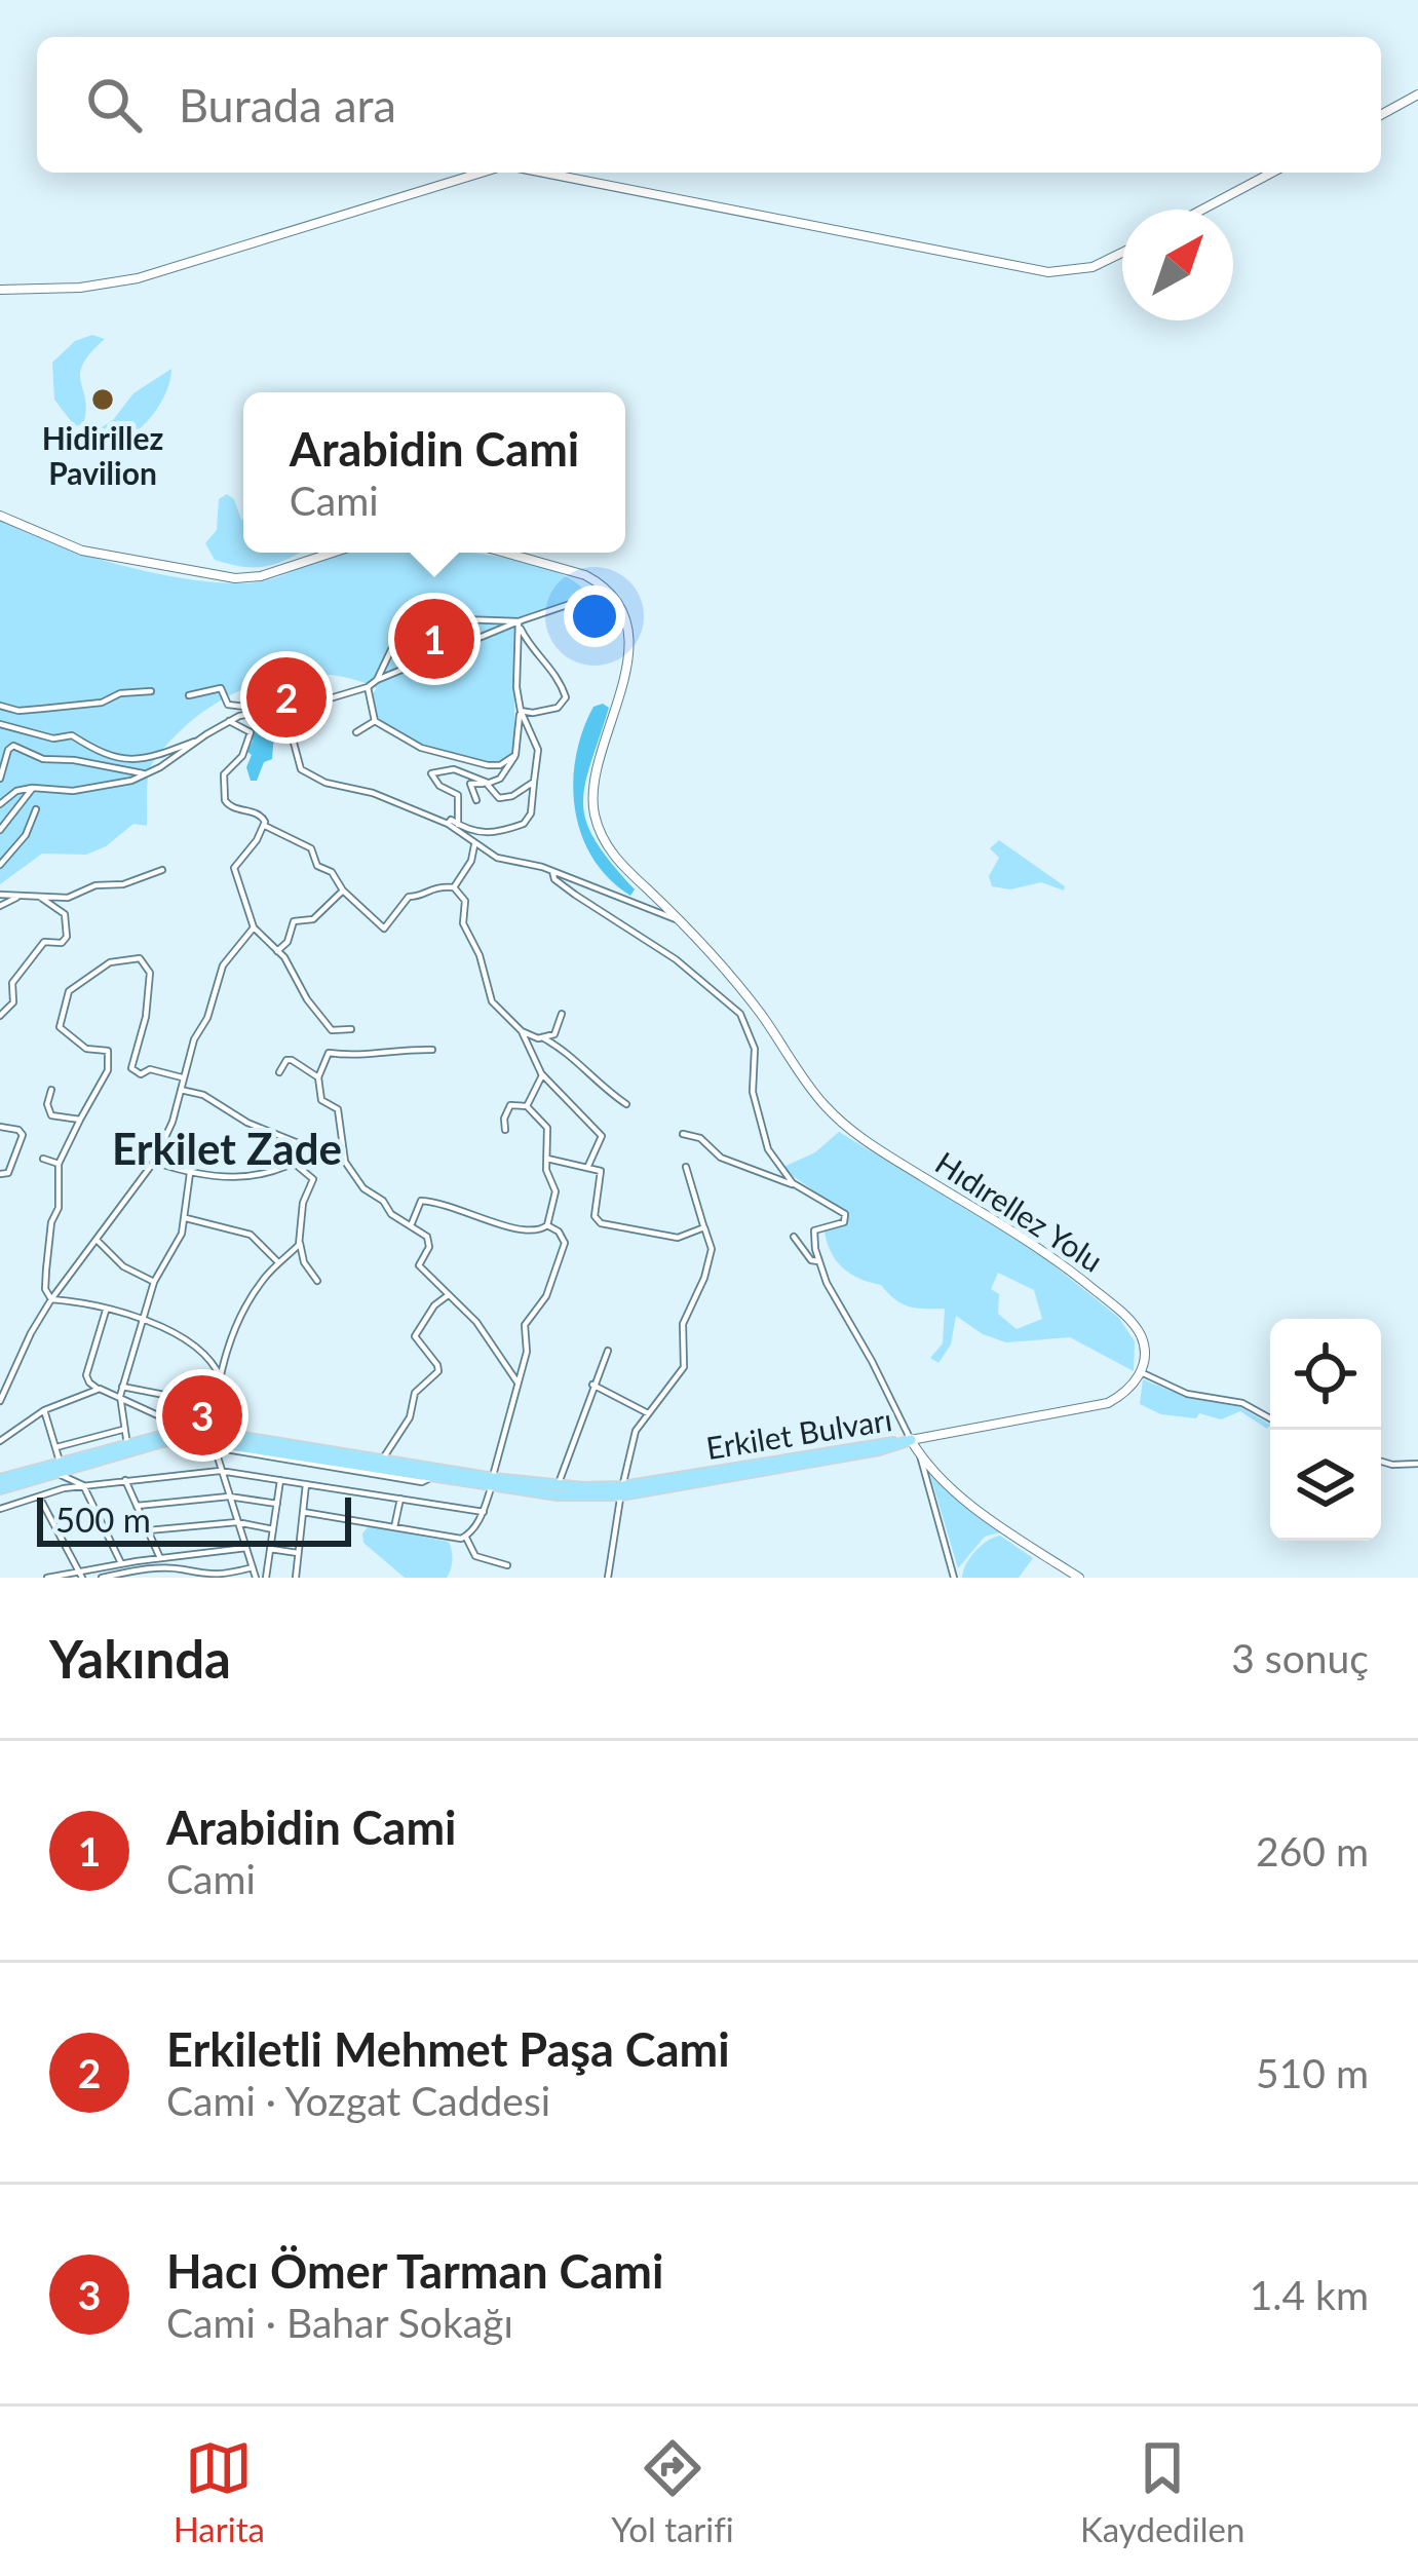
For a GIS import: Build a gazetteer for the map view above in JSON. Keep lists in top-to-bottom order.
{
  "streets": {
    "main road": ["Erkilet Bulvarı"],
    "street": ["Hıdırellez Yolu"]
  },
  "districts": ["Erkilet Zade"],
  "places": ["Hidirillez Pavilion"],
  "scale_bar": "500 m",
  "north": "top right",
  "page": {
    "search": "Burada ara",
    "popup": ["Arabidin Cami", "Cami"],
    "pins": ["1", "2", "3"],
    "scale": "500 m",
    "heading": ["Yakında", "3 sonuç"],
    "list": [
      {
        "mark": "1",
        "name": "Arabidin Cami",
        "note": "Cami",
        "value": "260 m"
      },
      {
        "mark": "2",
        "name": "Erkiletli Mehmet Paşa Cami",
        "note": "Cami · Yozgat Caddesi",
        "value": "510 m"
      },
      {
        "mark": "3",
        "name": "Hacı Ömer Tarman Cami",
        "note": "Cami · Bahar Sokağı",
        "value": "1.4 km"
      }
    ],
    "nav": ["Harita", "Yol tarifi", "Kaydedilen"]
  }
}
